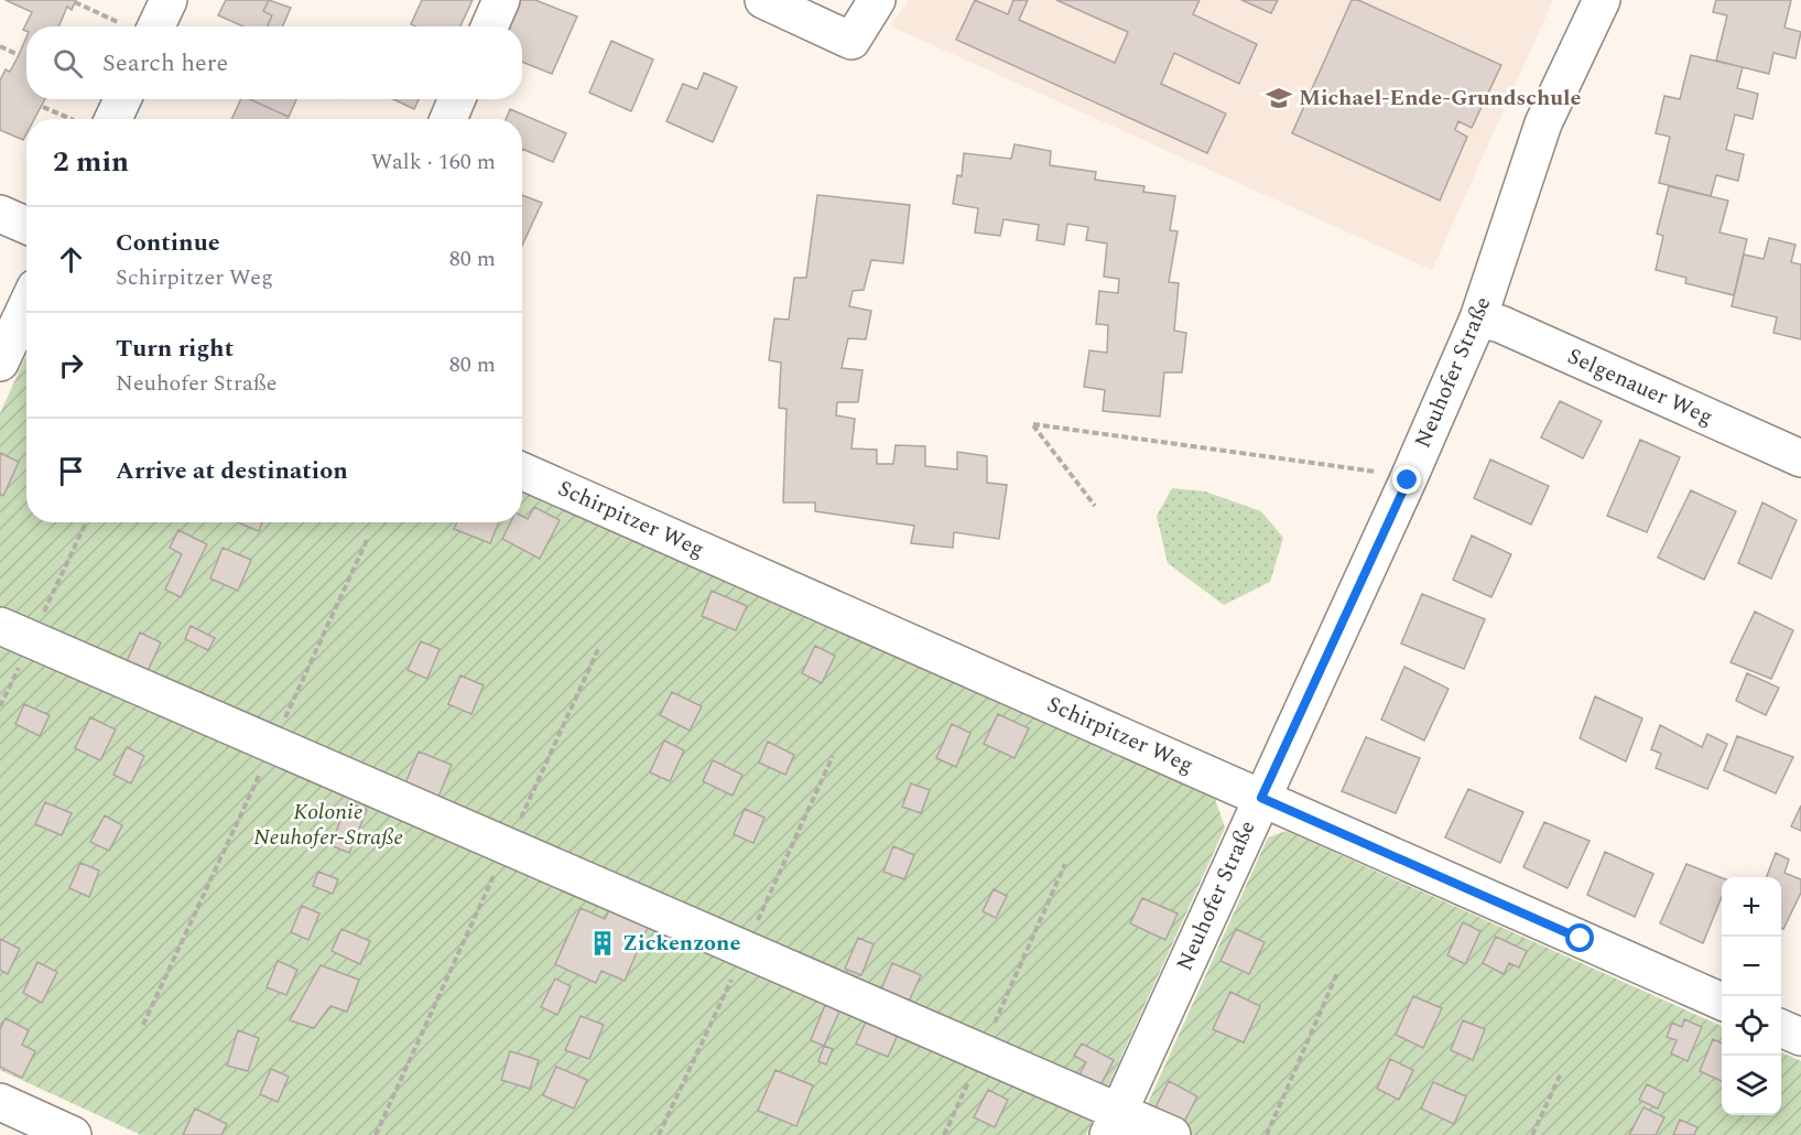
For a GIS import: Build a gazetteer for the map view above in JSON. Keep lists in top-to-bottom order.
{
  "streets": {
    "street": ["Neuhofer Straße", "Selgenauer Weg", "Schirpitzer Weg"]
  },
  "crossings": [
    ["Neuhofer Straße", "Selgenauer Weg"],
    ["Neuhofer Straße", "Schirpitzer Weg"]
  ],
  "parks": ["Kolonie Neuhofer-Straße"],
  "places": {
    "school or university": ["Michael-Ende-Grundschule"],
    "building": ["Zickenzone"]
  },
  "page": {
    "search": "Search here",
    "heading": ["2 min", "Walk · 160 m"],
    "list": [
      ["Continue", "Schirpitzer Weg", "80 m"],
      ["Turn right", "Neuhofer Straße", "80 m"],
      "Arrive at destination"
    ],
    "map_buttons": ["+", "−"]
  }
}
